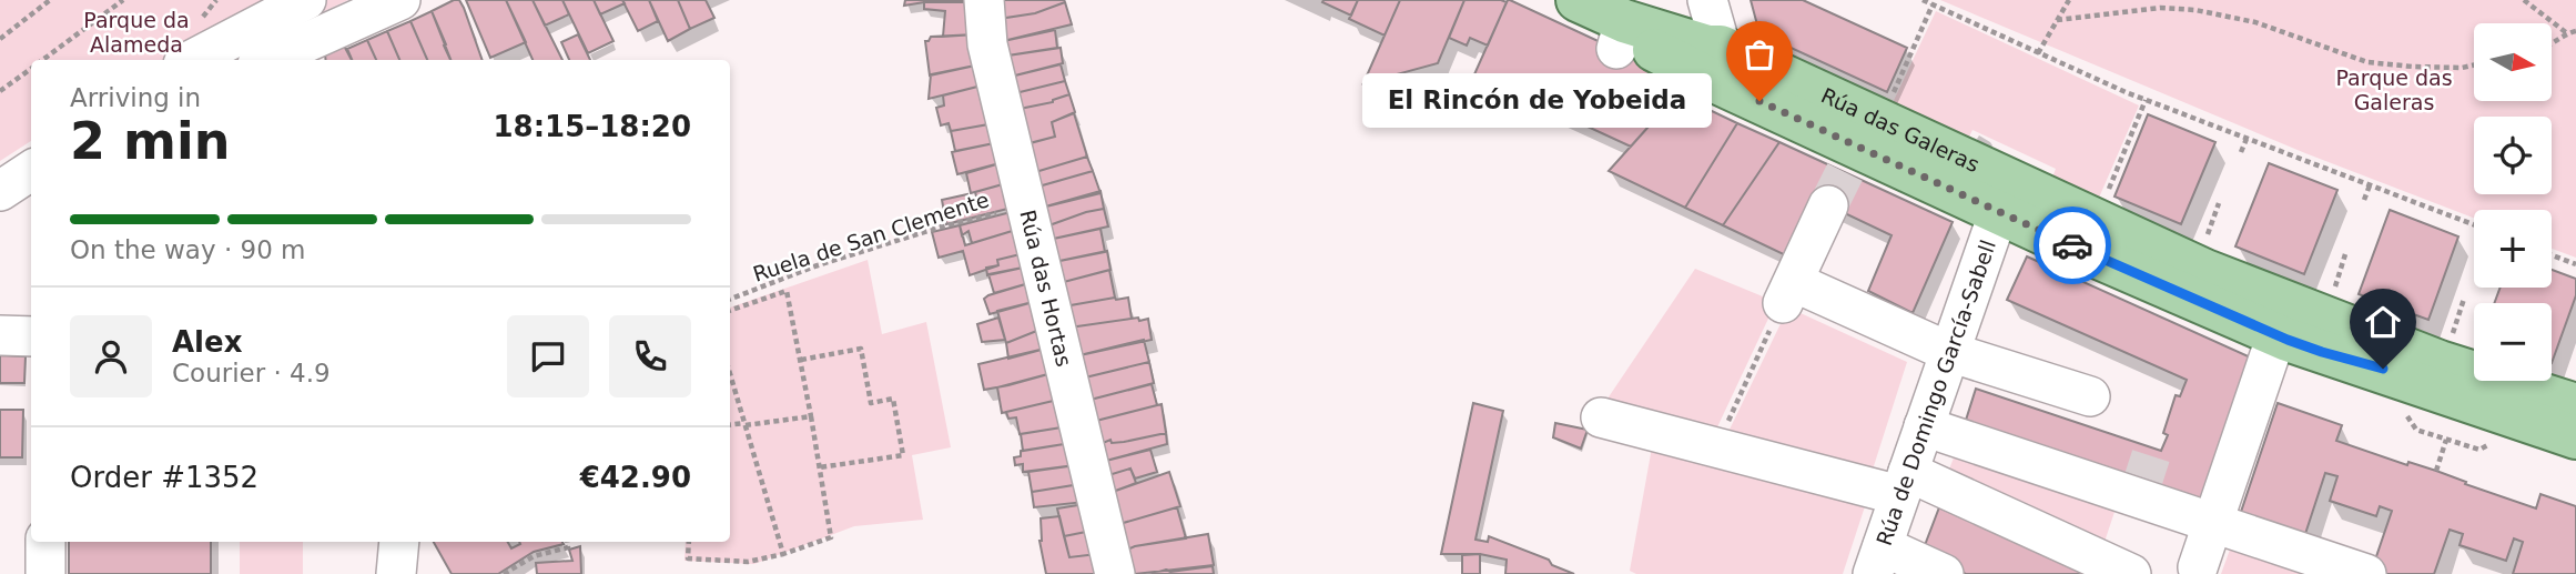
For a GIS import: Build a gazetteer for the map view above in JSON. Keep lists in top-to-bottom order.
{
  "streets": {
    "main road": ["Rúa das Galeras"],
    "street": ["Rúa das Hortas", "Rúa de Domingo García-Sabell"],
    "path": ["Ruela de San Clemente"]
  },
  "crossings": [
    ["Rúa das Galeras", "Rúa de Domingo García-Sabell"],
    ["Ruela de San Clemente", "Rúa das Hortas"]
  ],
  "parks": ["Parque da Alameda", "Parque das Galeras"],
  "places": ["El Rincón de Yobeida"],
  "north": "right",
  "page": {
    "map_buttons": ["+", "−"],
    "heading": ["2 min", "Arriving in", "18:15–18:20"],
    "panel": [
      "Alex",
      "Courier · 4.9",
      "Order #1352",
      "€42.90"
    ],
    "bubble": "El Rincón de Yobeida",
    "bar": "On the way · 90 m"
  }
}
